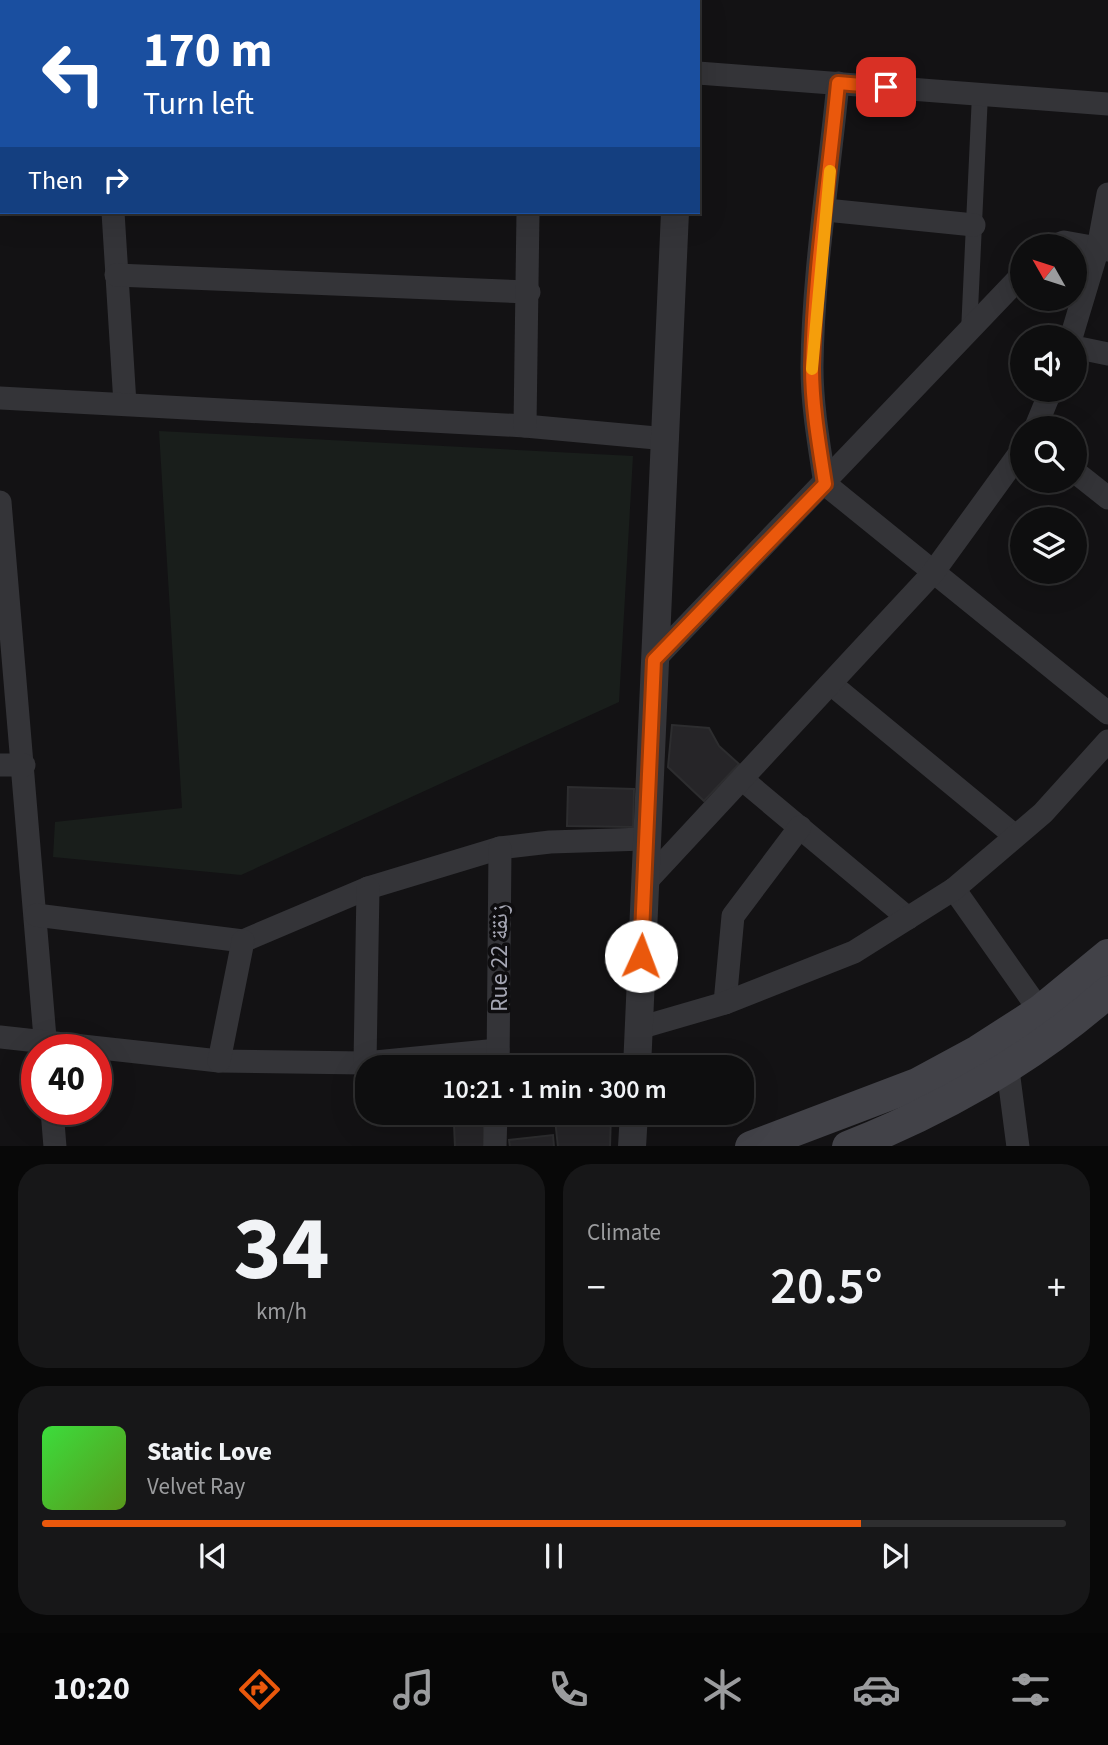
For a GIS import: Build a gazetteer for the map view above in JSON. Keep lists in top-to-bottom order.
{
  "streets": {
    "street": ["Rue 22 زنقة"]
  },
  "north": "top left",
  "page": {
    "turn": ["170 m", "Turn left"],
    "then": "Then",
    "limit": "40",
    "trip": "10:21 · 1 min · 300 m",
    "tile": [
      ["34", "km/h"],
      "Climate"
    ],
    "heat": ["−", "20.5°", "+"],
    "song": ["Static Love", "Velvet Ray"],
    "tabs": "10:20"
  }
}
